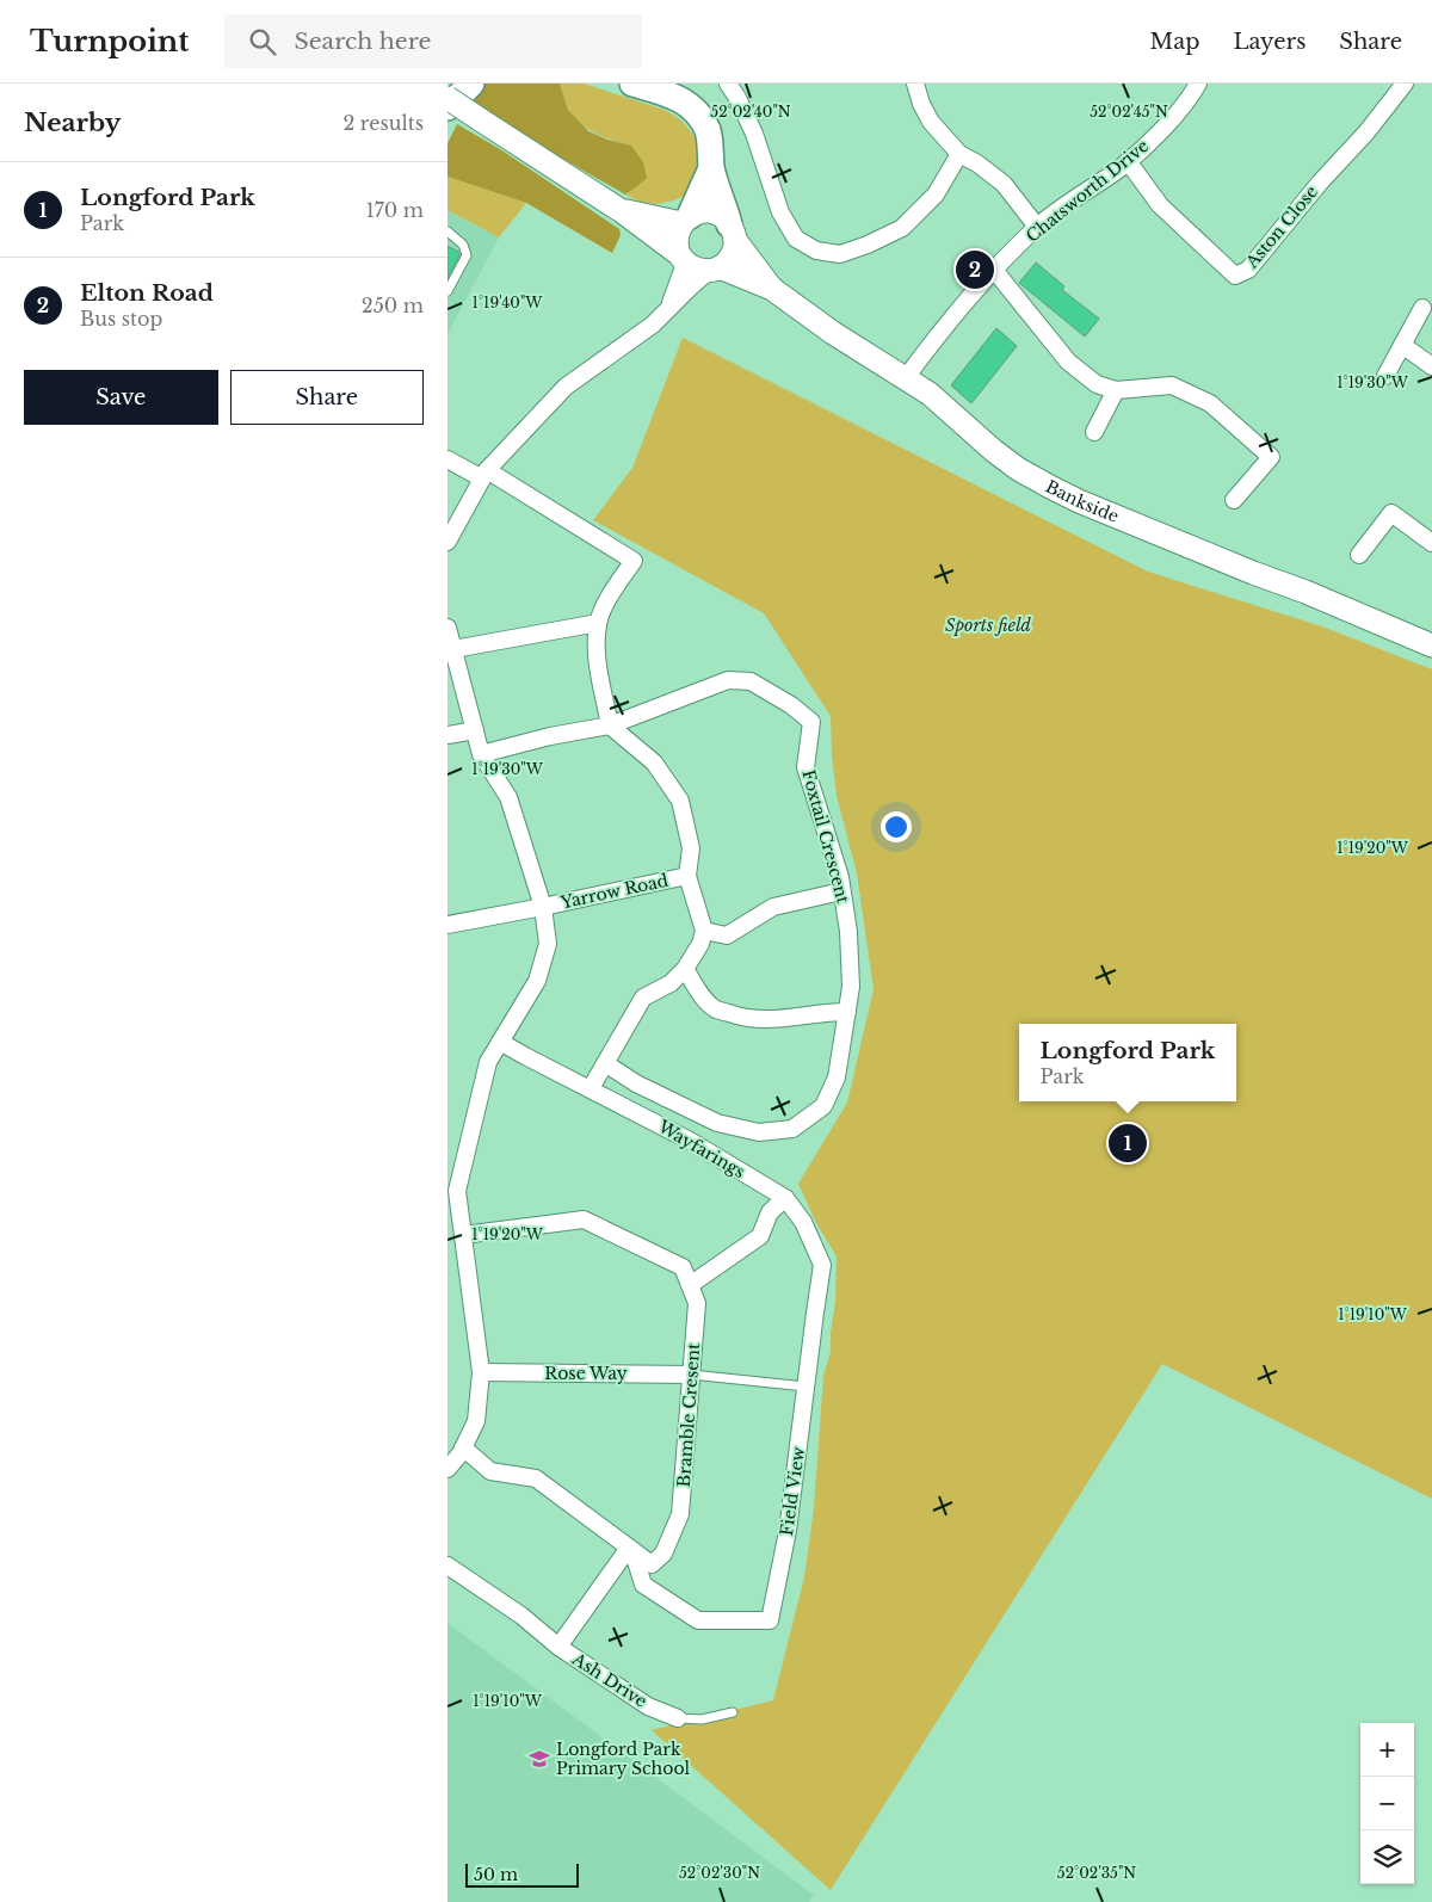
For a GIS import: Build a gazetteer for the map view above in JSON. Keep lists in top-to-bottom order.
{
  "streets": {
    "street": [
      "Chatsworth Drive",
      "Aston Close",
      "Bankside",
      "Foxtail Crescent",
      "Yarrow Road",
      "Wayfarings",
      "Rose Way",
      "Bramble Cresent",
      "Field View",
      "Ash Drive"
    ]
  },
  "crossings": [
    ["Chatsworth Drive", "Aston Close"],
    ["Chatsworth Drive", "Bankside"],
    ["Foxtail Crescent", "Yarrow Road"],
    ["Wayfarings", "Field View"],
    ["Rose Way", "Bramble Cresent"],
    ["Bramble Cresent", "Field View"],
    ["Bramble Cresent", "Ash Drive"],
    ["Field View", "Ash Drive"]
  ],
  "parks": ["Sports field"],
  "places": {
    "school or university": ["Longford Park Primary School"]
  },
  "scale_bar": "50 m",
  "page": {
    "header": "Turnpoint",
    "search": "Search here",
    "nav": ["Map", "Layers", "Share"],
    "heading": ["Nearby", "2 results"],
    "list": [
      {
        "mark": "1",
        "name": "Longford Park",
        "note": "Park",
        "value": "170 m"
      },
      {
        "mark": "2",
        "name": "Elton Road",
        "note": "Bus stop",
        "value": "250 m"
      }
    ],
    "pins": ["2", "1"],
    "buttons": ["Save", "Share"],
    "popup": ["Longford Park", "Park"],
    "map_buttons": ["+", "−"],
    "scale": "50 m"
  },
  "coordinates": [
    "52°02'40\"N",
    "52°02'45\"N",
    "1°19'40\"W",
    "1°19'30\"W",
    "1°19'20\"W",
    "1°19'10\"W",
    "52°02'30\"N",
    "52°02'35\"N"
  ]
}
